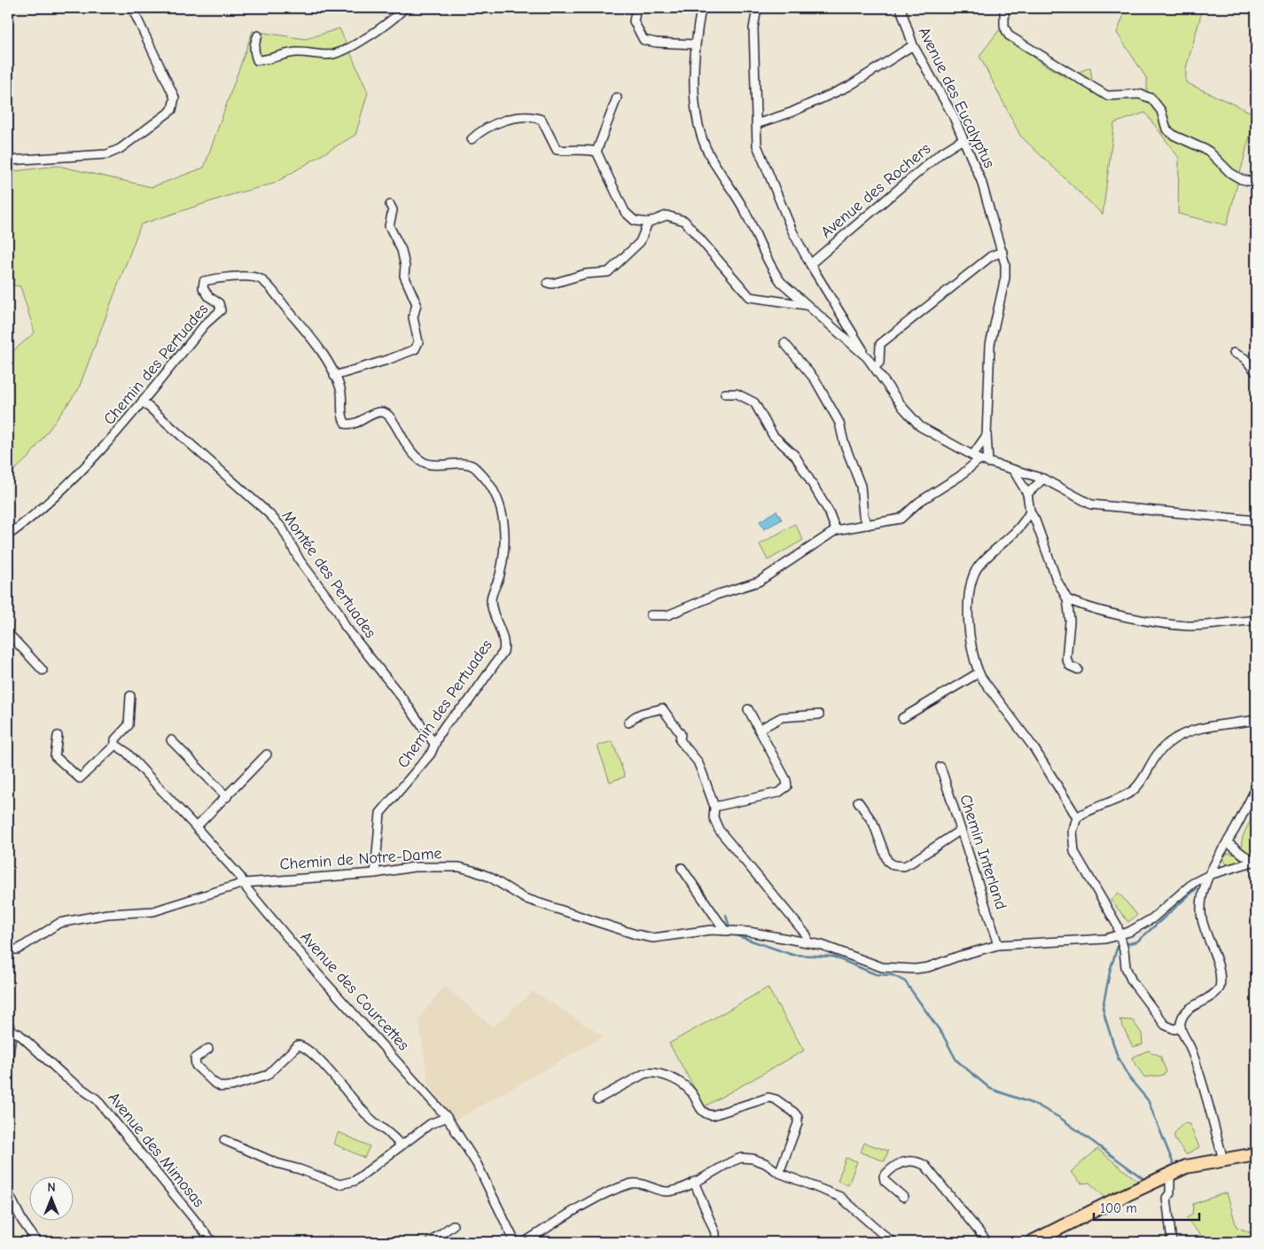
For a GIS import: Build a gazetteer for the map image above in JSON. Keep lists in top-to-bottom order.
{
  "streets": {
    "street": [
      "Avenue des Eucalyptus",
      "Avenue des Rochers",
      "Chemin des Pertuades",
      "Montée des Pertuades",
      "Chemin Interland",
      "Chemin de Notre-Dame",
      "Avenue des Courcettes",
      "Avenue des Mimosas"
    ]
  },
  "crossings": [
    ["Avenue des Eucalyptus", "Avenue des Rochers"],
    ["Chemin des Pertuades", "Montée des Pertuades"],
    ["Chemin des Pertuades", "Chemin de Notre-Dame"],
    ["Chemin Interland", "Chemin de Notre-Dame"],
    ["Chemin de Notre-Dame", "Avenue des Courcettes"]
  ],
  "scale_bar": "100 m",
  "north": "top"
}
